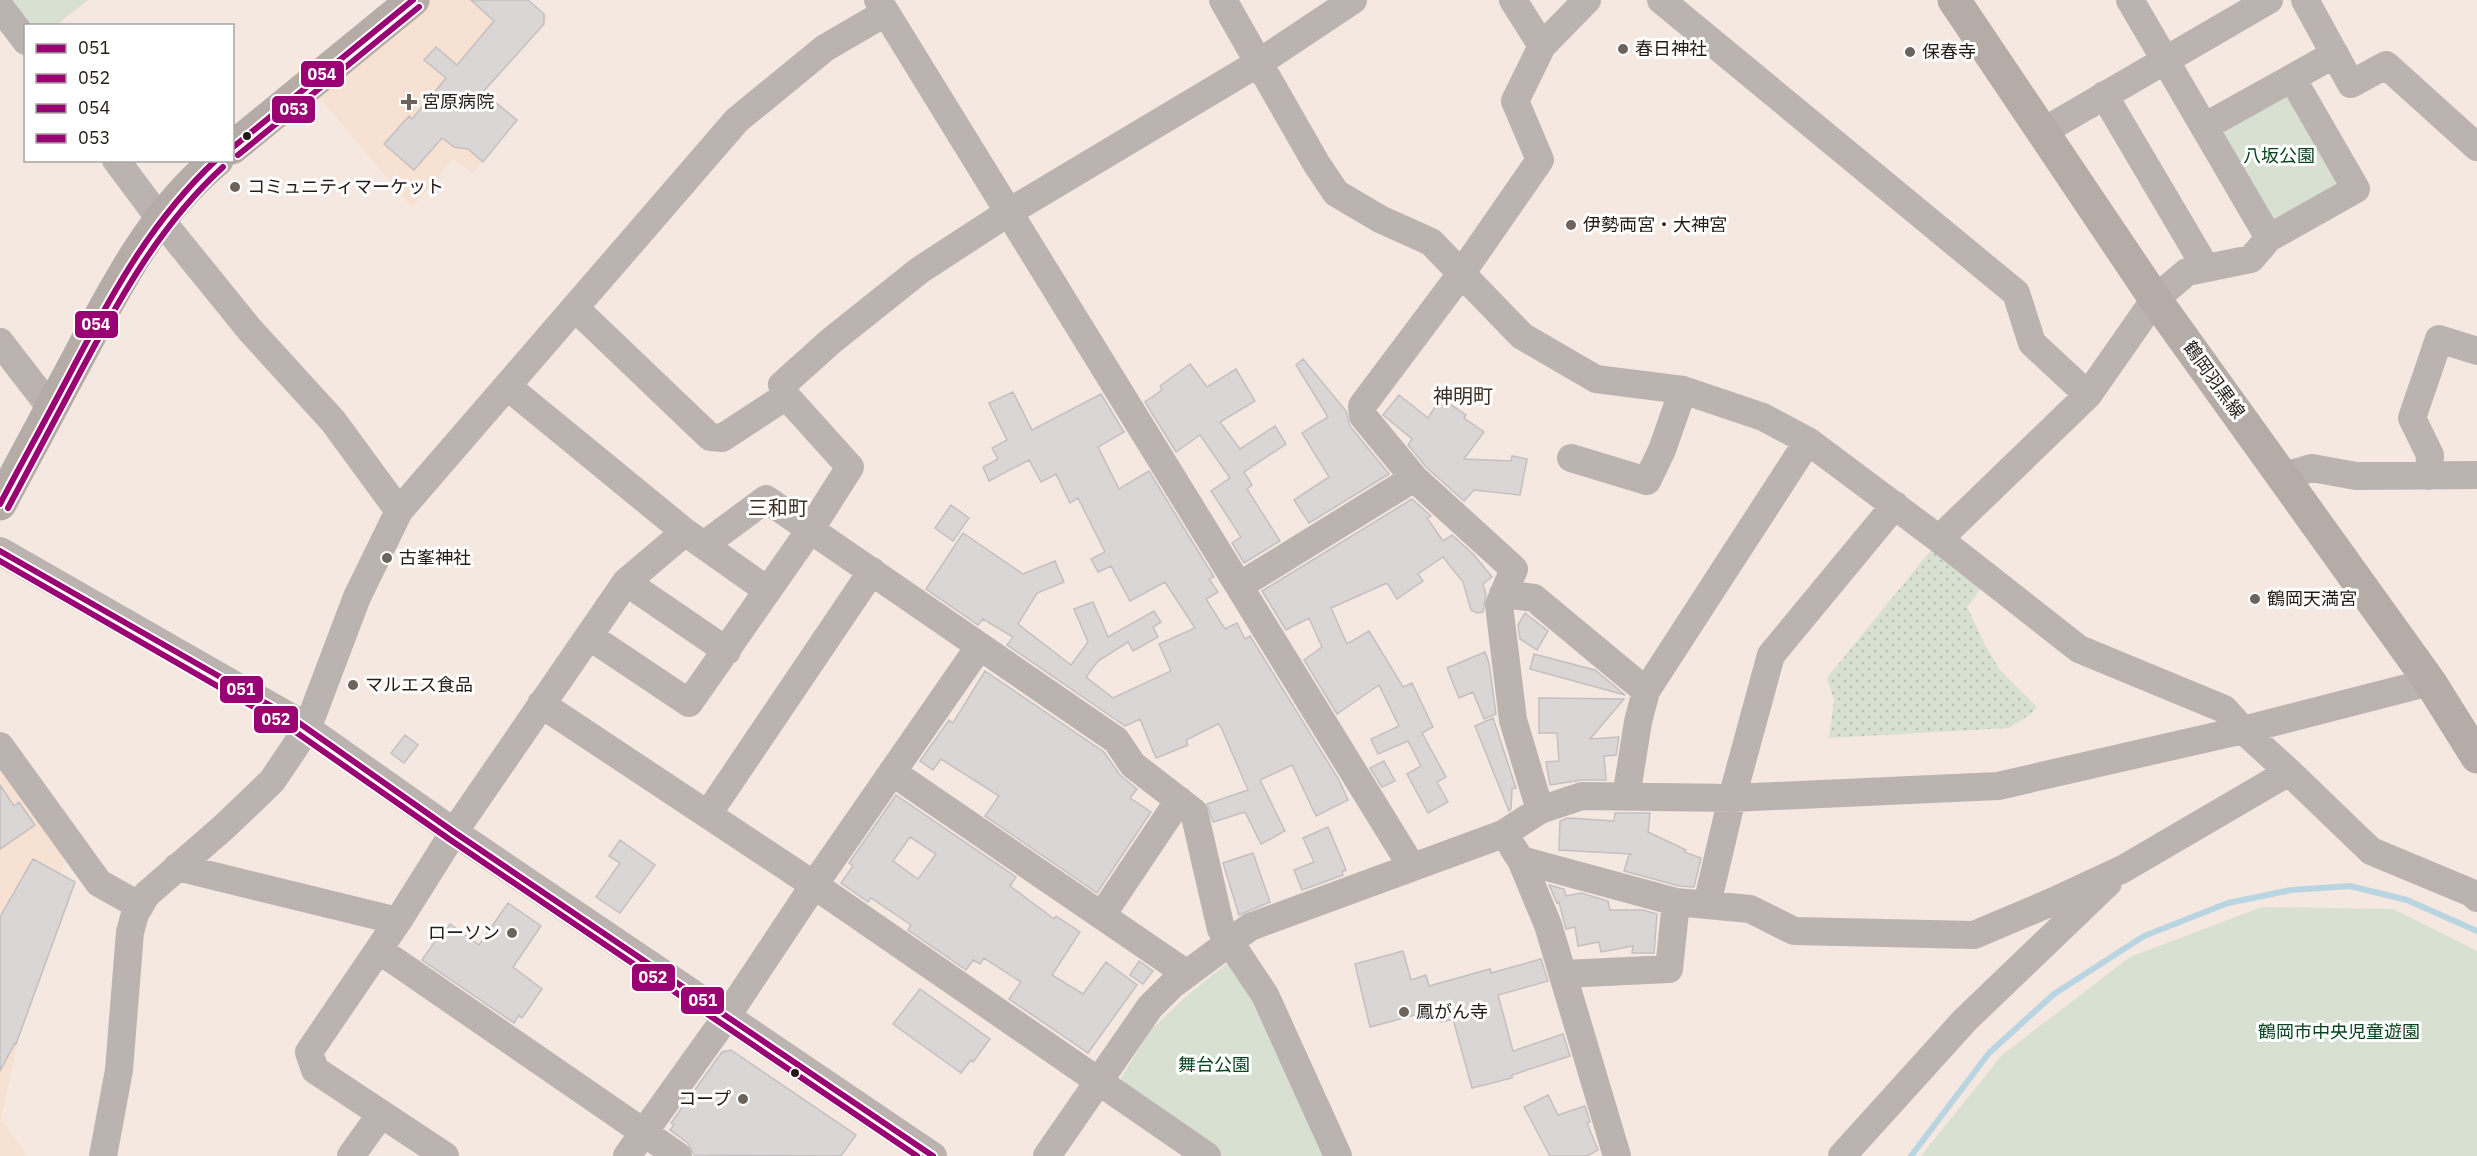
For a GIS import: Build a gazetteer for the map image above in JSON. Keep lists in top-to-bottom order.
{
  "streets": {
    "main road": ["鶴岡羽黒線"]
  },
  "districts": ["神明町", "三和町"],
  "parks": ["八坂公園", "鶴岡市中央児童遊園", "舞台公園"],
  "places": {
    "other": [
      "春日神社",
      "保春寺",
      "コミュニティマーケット",
      "伊勢両宮・大神宮",
      "古峯神社",
      "鶴岡天満宮",
      "マルエス食品",
      "ローソン",
      "鳳がん寺",
      "コープ"
    ],
    "health": ["宮原病院"]
  },
  "lines": [
    "transit line 054",
    "transit line 053",
    "transit line 051",
    "transit line 052"
  ],
  "legend": [
    "051",
    "052",
    "054",
    "053"
  ]
}
